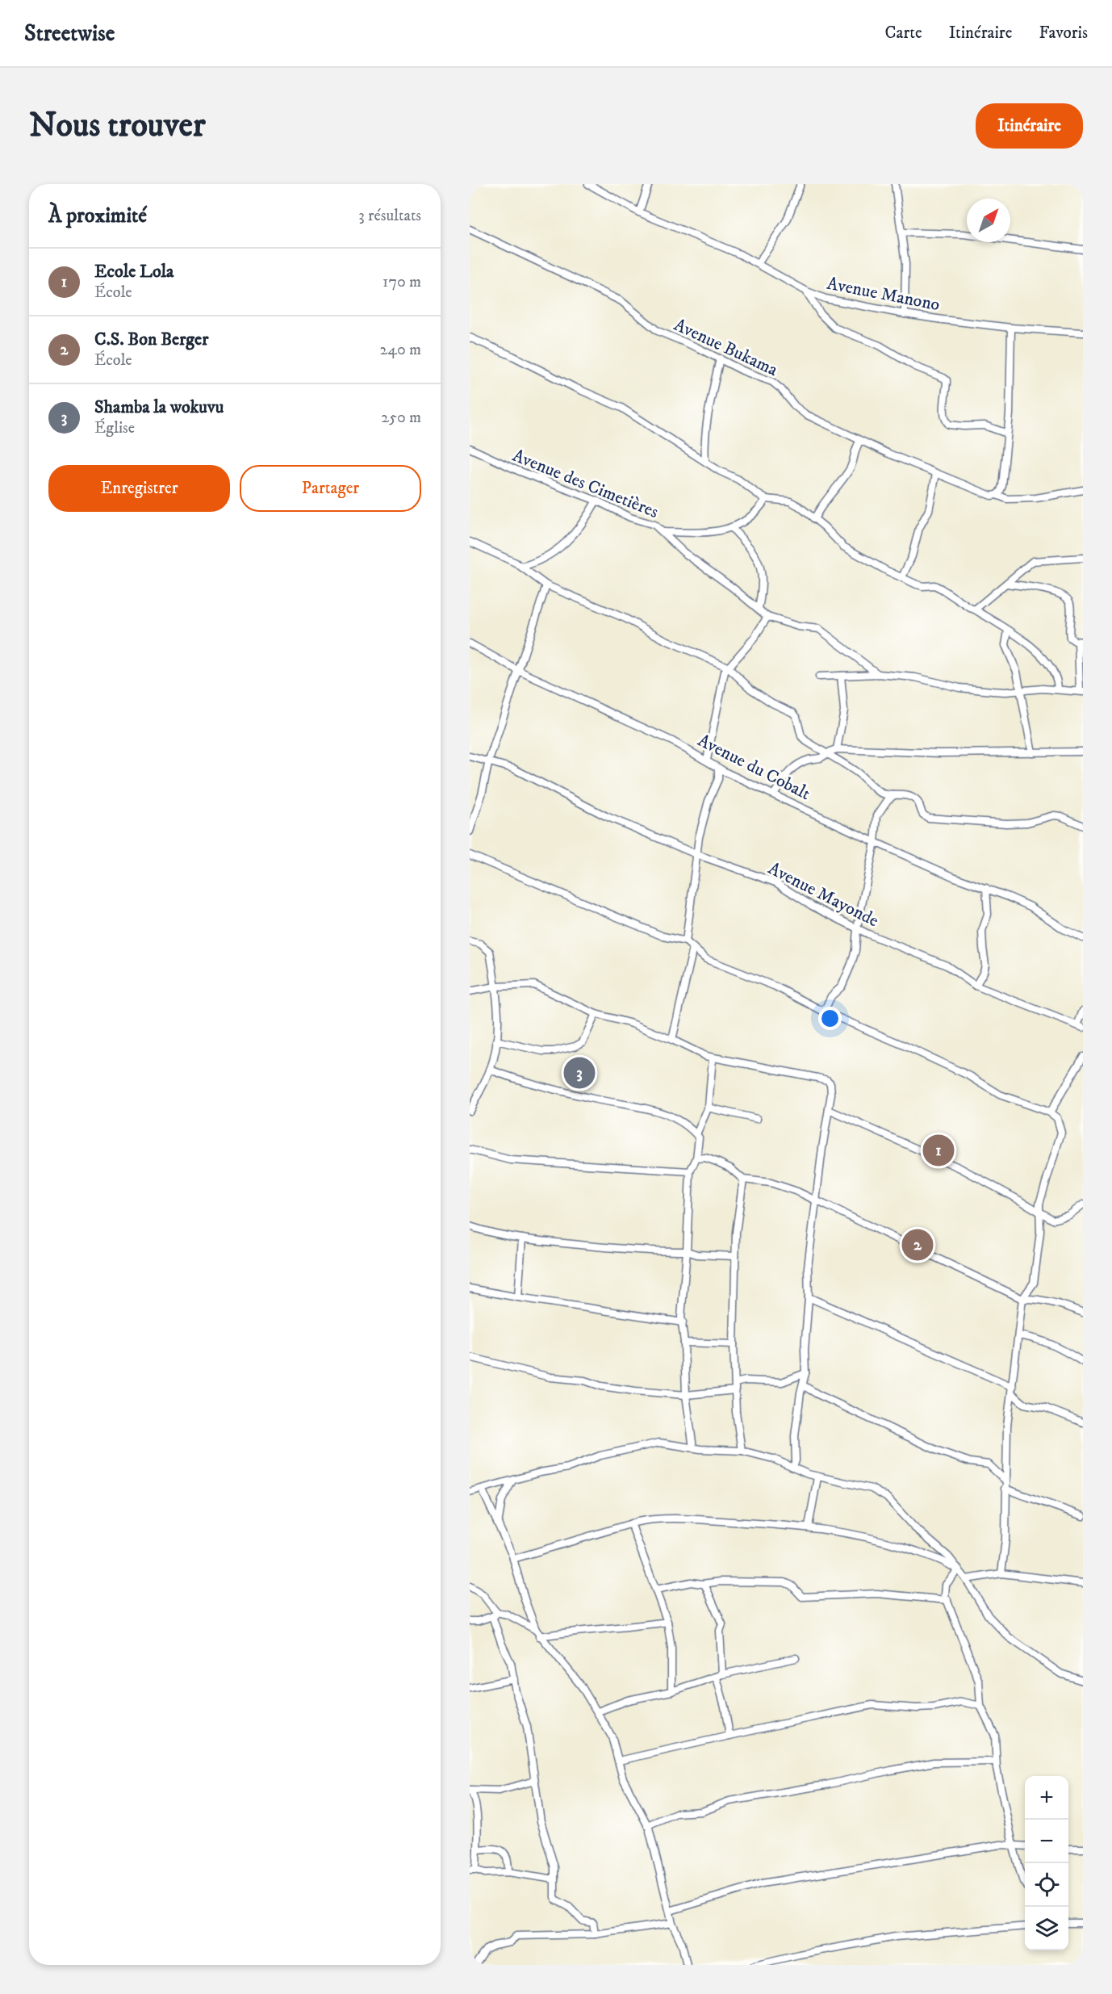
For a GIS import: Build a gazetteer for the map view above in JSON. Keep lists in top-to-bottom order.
{
  "streets": {
    "street": [
      "Avenue Manono",
      "Avenue Bukama",
      "Avenue des Cimetières",
      "Avenue du Cobalt",
      "Avenue Mayonde"
    ]
  },
  "north": "top right",
  "page": {
    "header": "Streetwise",
    "nav": ["Carte", "Itinéraire", "Favoris"],
    "buttons": [
      "Itinéraire",
      ["Enregistrer", "Partager"]
    ],
    "title": "Nous trouver",
    "heading": ["À proximité", "3 résultats"],
    "list": [
      {
        "mark": "1",
        "name": "Ecole Lola",
        "note": "École",
        "value": "170 m"
      },
      {
        "mark": "2",
        "name": "C.S. Bon Berger",
        "note": "École",
        "value": "240 m"
      },
      {
        "mark": "3",
        "name": "Shamba la wokuvu",
        "note": "Église",
        "value": "250 m"
      }
    ],
    "pins": ["3", "1", "2"],
    "map_buttons": ["+", "−"]
  }
}
